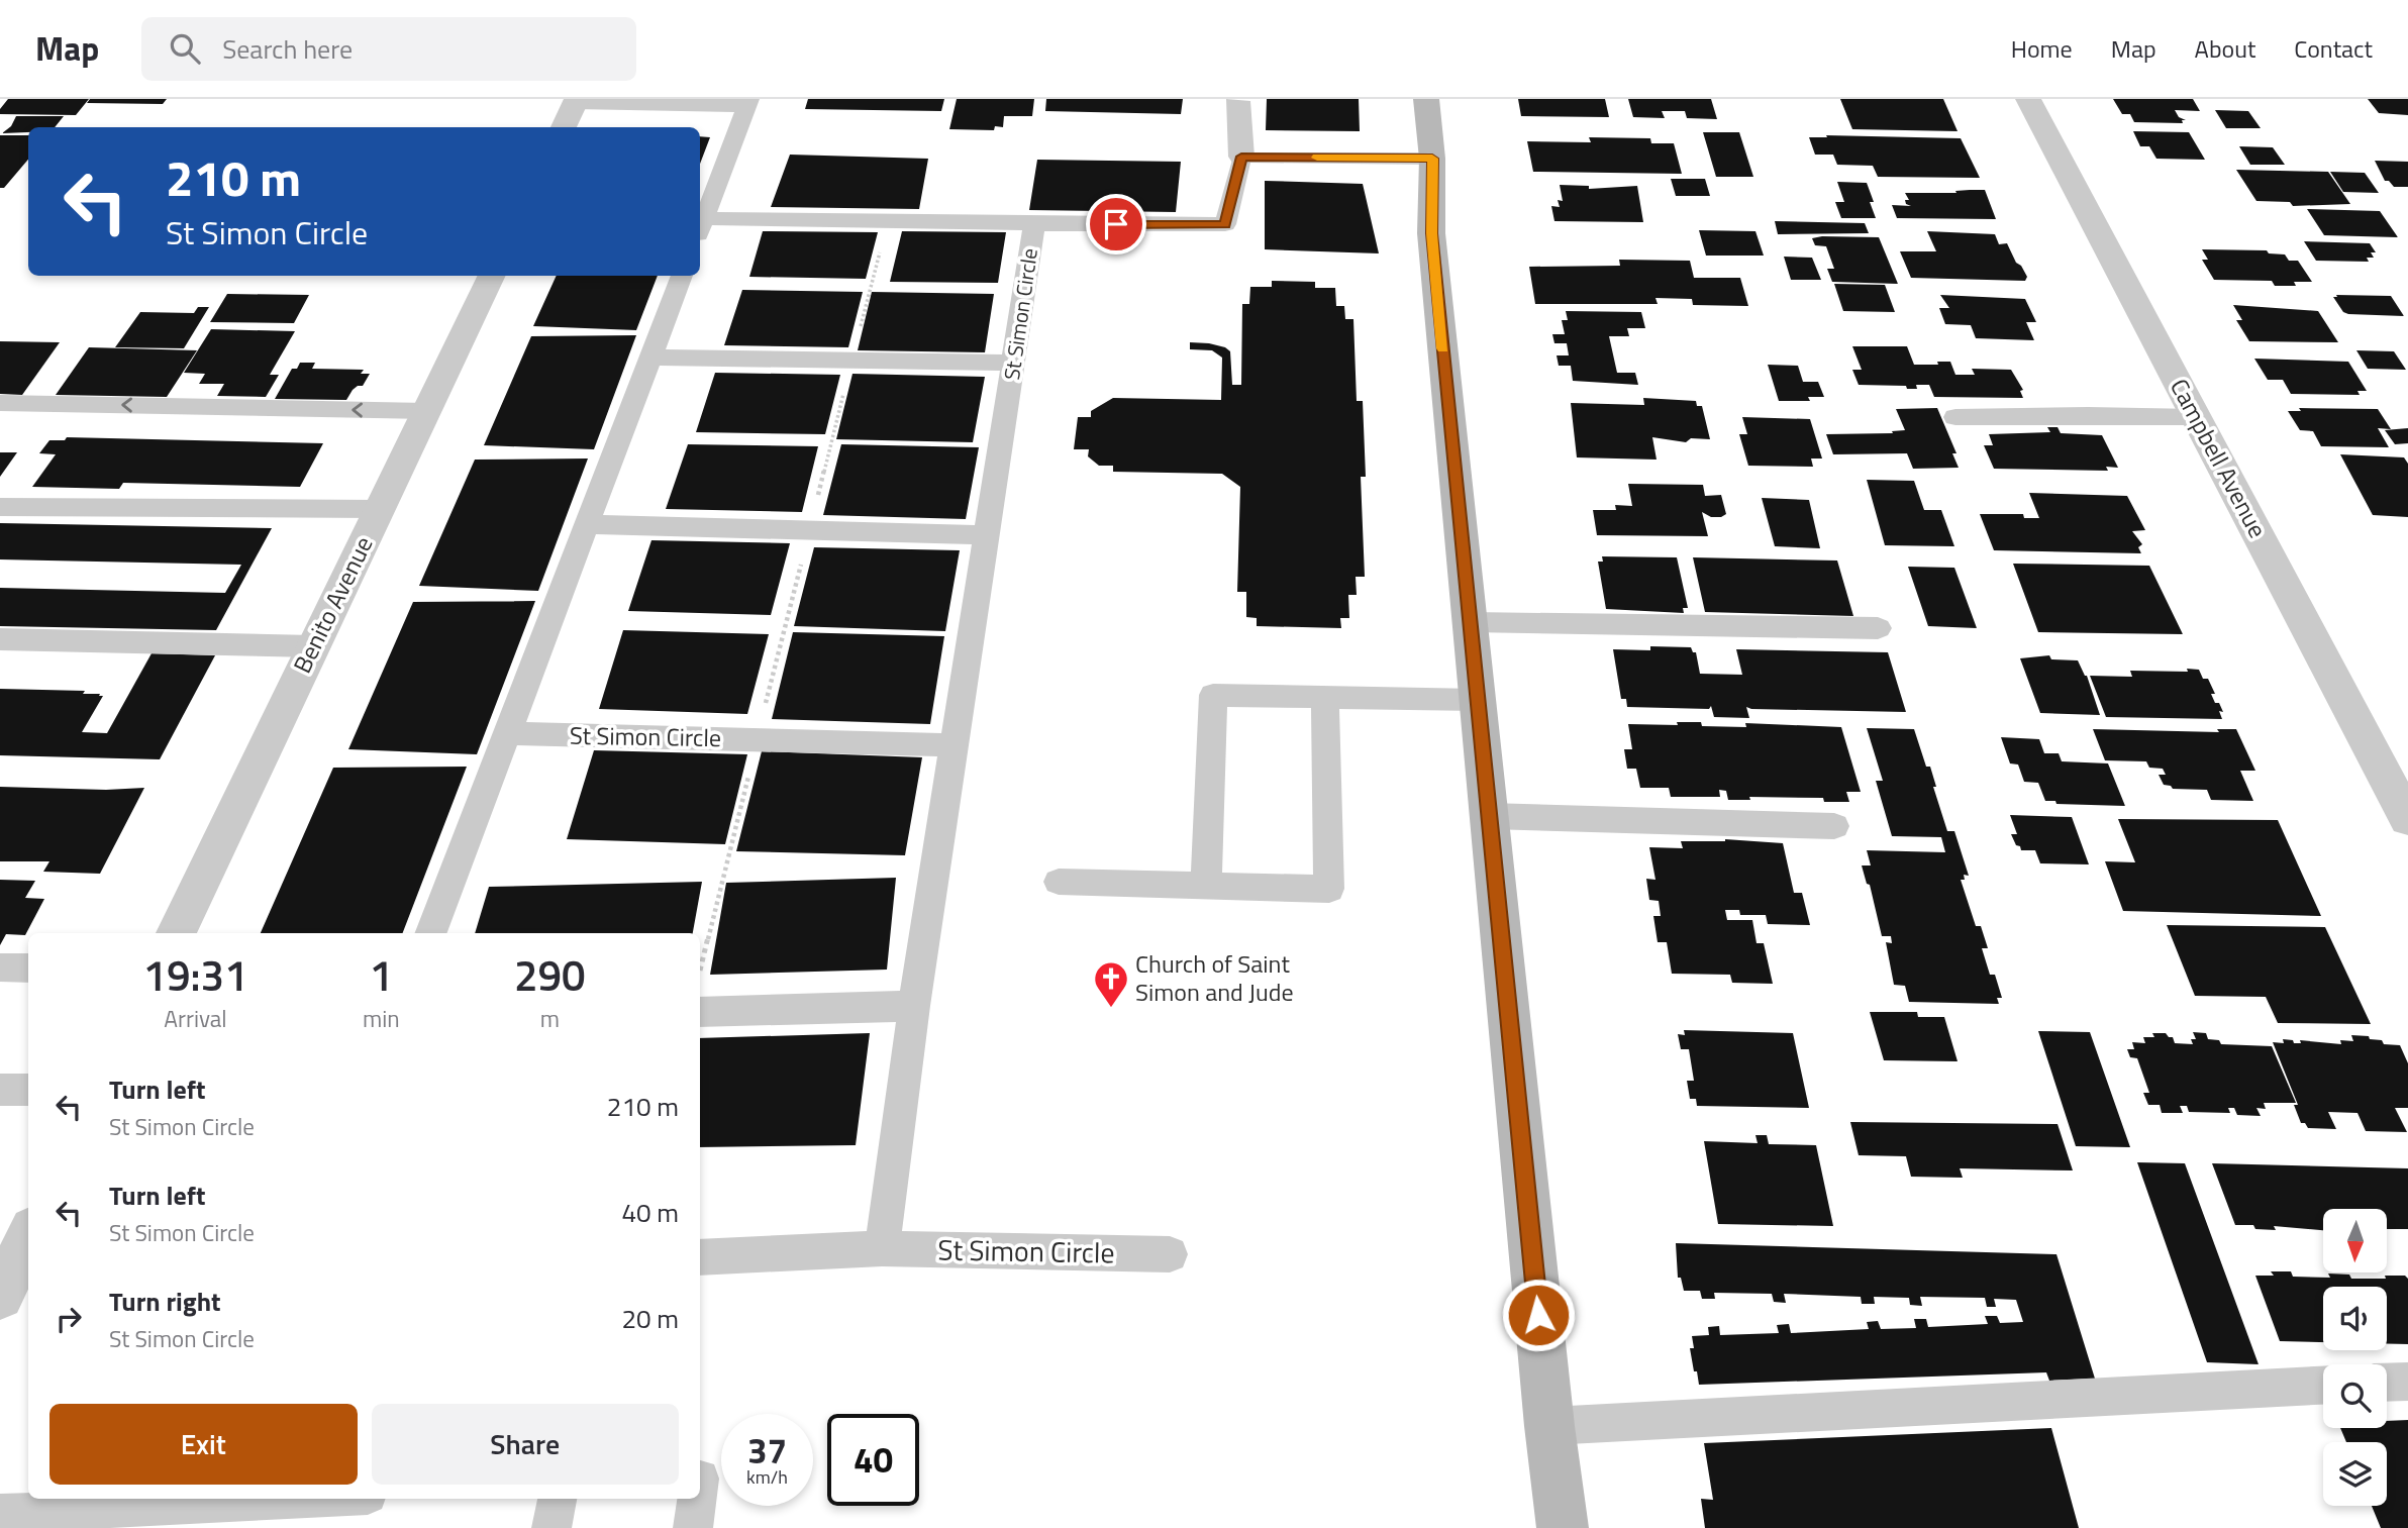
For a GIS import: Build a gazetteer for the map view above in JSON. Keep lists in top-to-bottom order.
{
  "streets": {
    "street": ["St Simon Circle", "Campbell Avenue", "Benito Avenue"]
  },
  "places": {
    "church": ["Church of Saint Simon and Jude"]
  },
  "north": "bottom",
  "page": {
    "header": "Map",
    "search": "Search here",
    "nav": [
      "Home",
      "Map",
      "About",
      "Contact"
    ],
    "turn": ["210 m", "St Simon Circle"],
    "eta": [
      "19:31",
      "Arrival",
      "1",
      "min",
      "290",
      "m"
    ],
    "list": [
      {
        "name": "Turn left",
        "note": "St Simon Circle",
        "value": "210 m"
      },
      {
        "name": "Turn left",
        "note": "St Simon Circle",
        "value": "40 m"
      },
      {
        "name": "Turn right",
        "note": "St Simon Circle",
        "value": "20 m"
      }
    ],
    "buttons": ["Exit", "Share"],
    "speed": "37 km/h",
    "limit": "40"
  }
}
